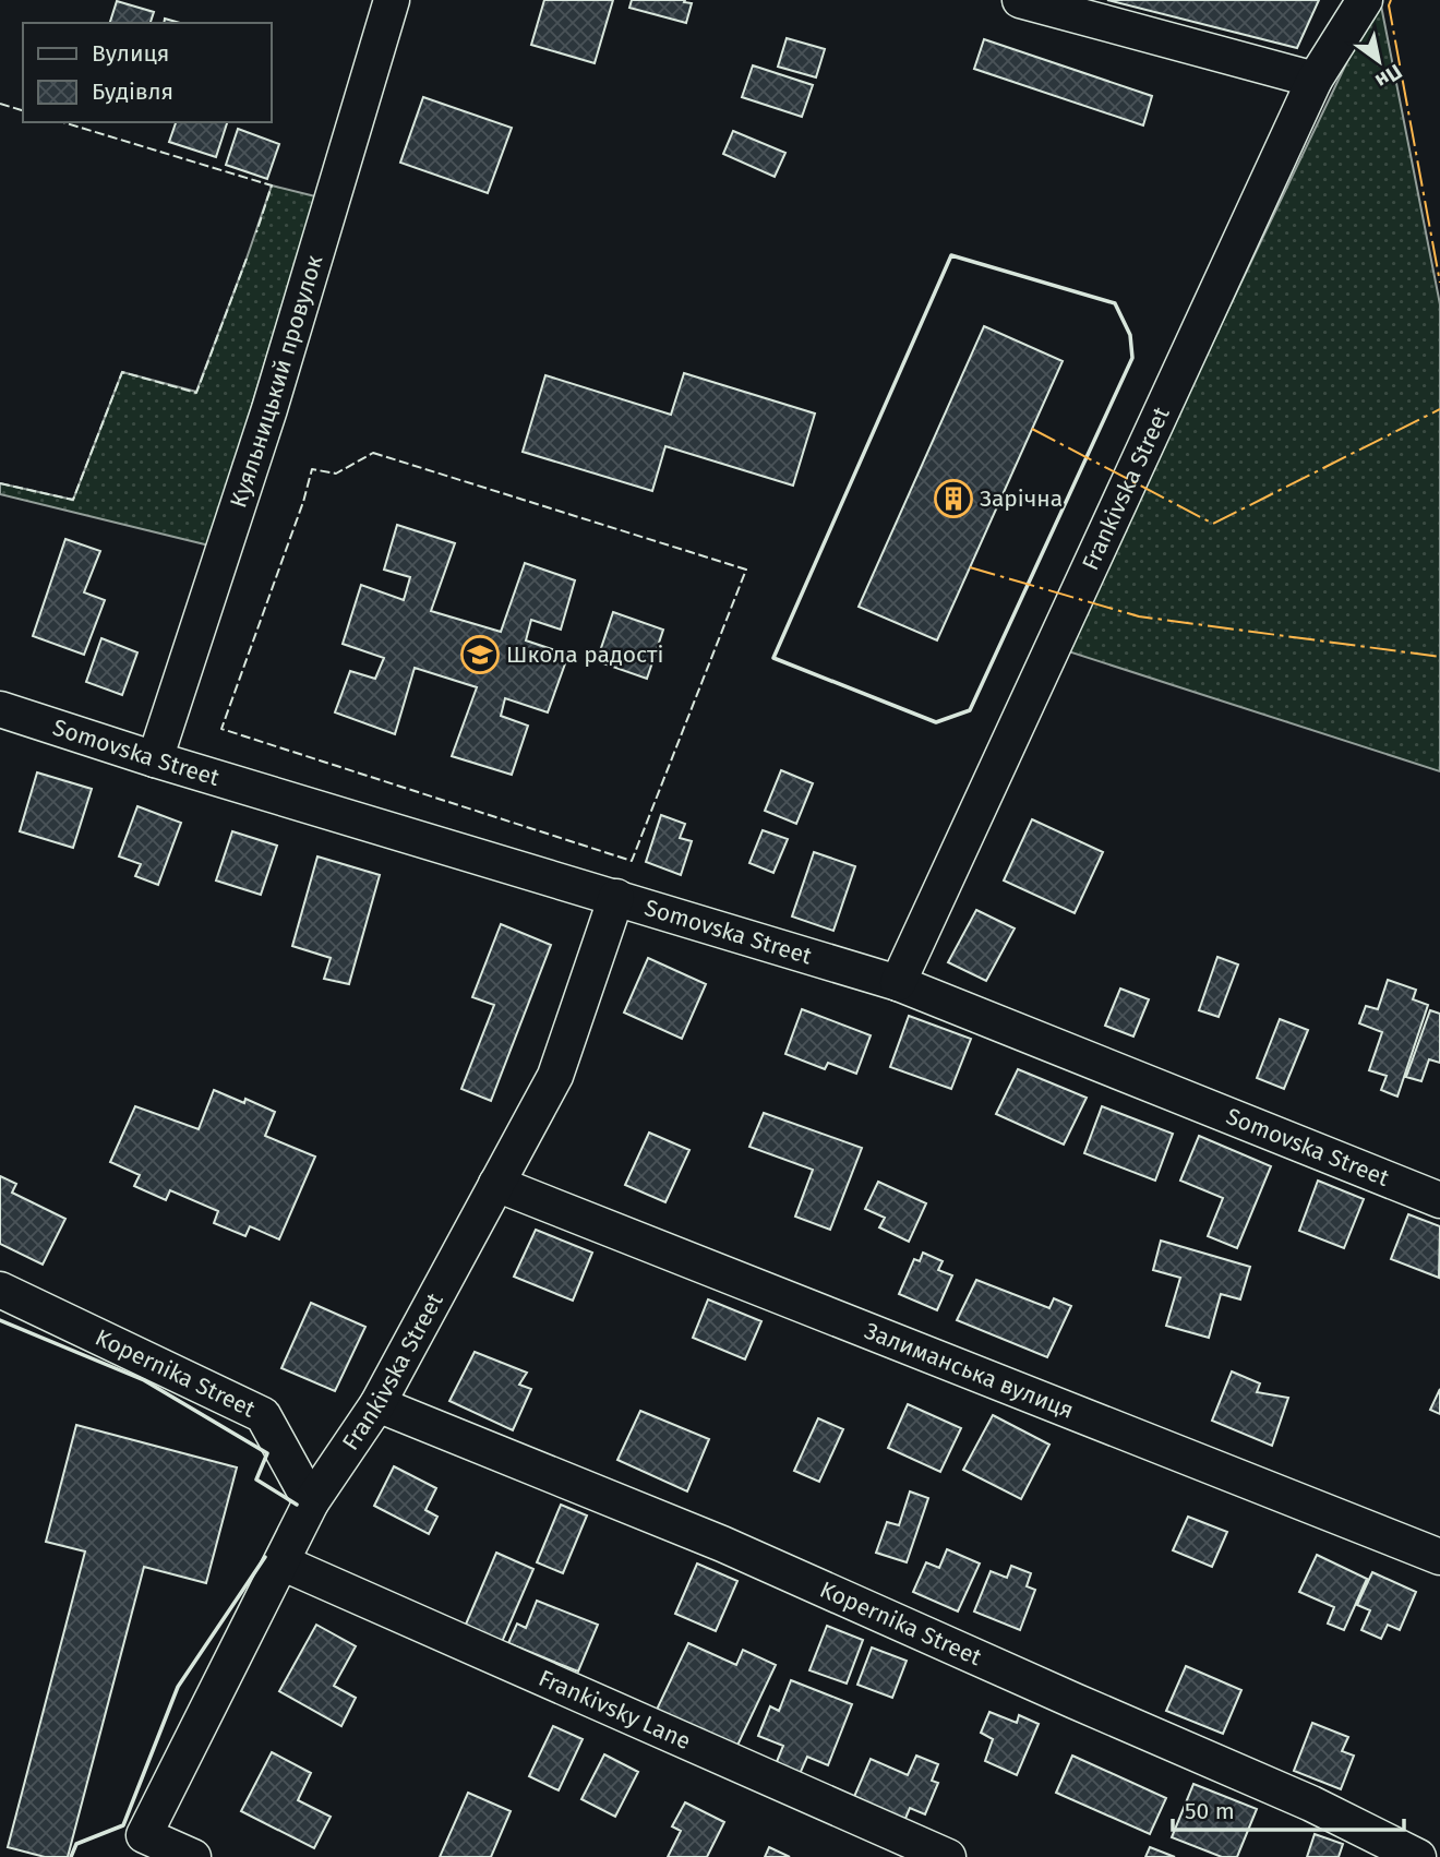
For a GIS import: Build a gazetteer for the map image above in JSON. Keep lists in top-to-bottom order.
{
  "streets": {
    "street": [
      "Куяльницький провулок",
      "Frankivska Street",
      "Somovska Street",
      "Залиманська вулиця",
      "Kopernika Street",
      "Frankivsky Lane"
    ]
  },
  "crossings": [
    ["Куяльницький провулок", "Somovska Street"],
    ["Frankivska Street", "Somovska Street"],
    ["Frankivska Street", "Залиманська вулиця"],
    ["Frankivska Street", "Kopernika Street"],
    ["Frankivska Street", "Frankivsky Lane"]
  ],
  "places": {
    "building": ["Зарічна"],
    "school or university": ["Школа радості"]
  },
  "legend": ["Вулиця", "Будівля"],
  "scale_bar": "50 m",
  "north": "bottom right"
}
